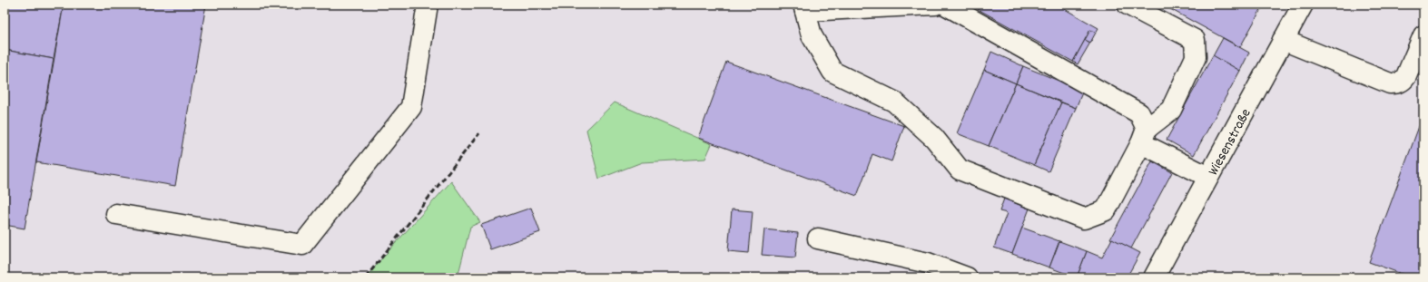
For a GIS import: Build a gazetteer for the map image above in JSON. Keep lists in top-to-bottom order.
{
  "streets": {
    "street": ["Wiesenstraße"]
  }
}
